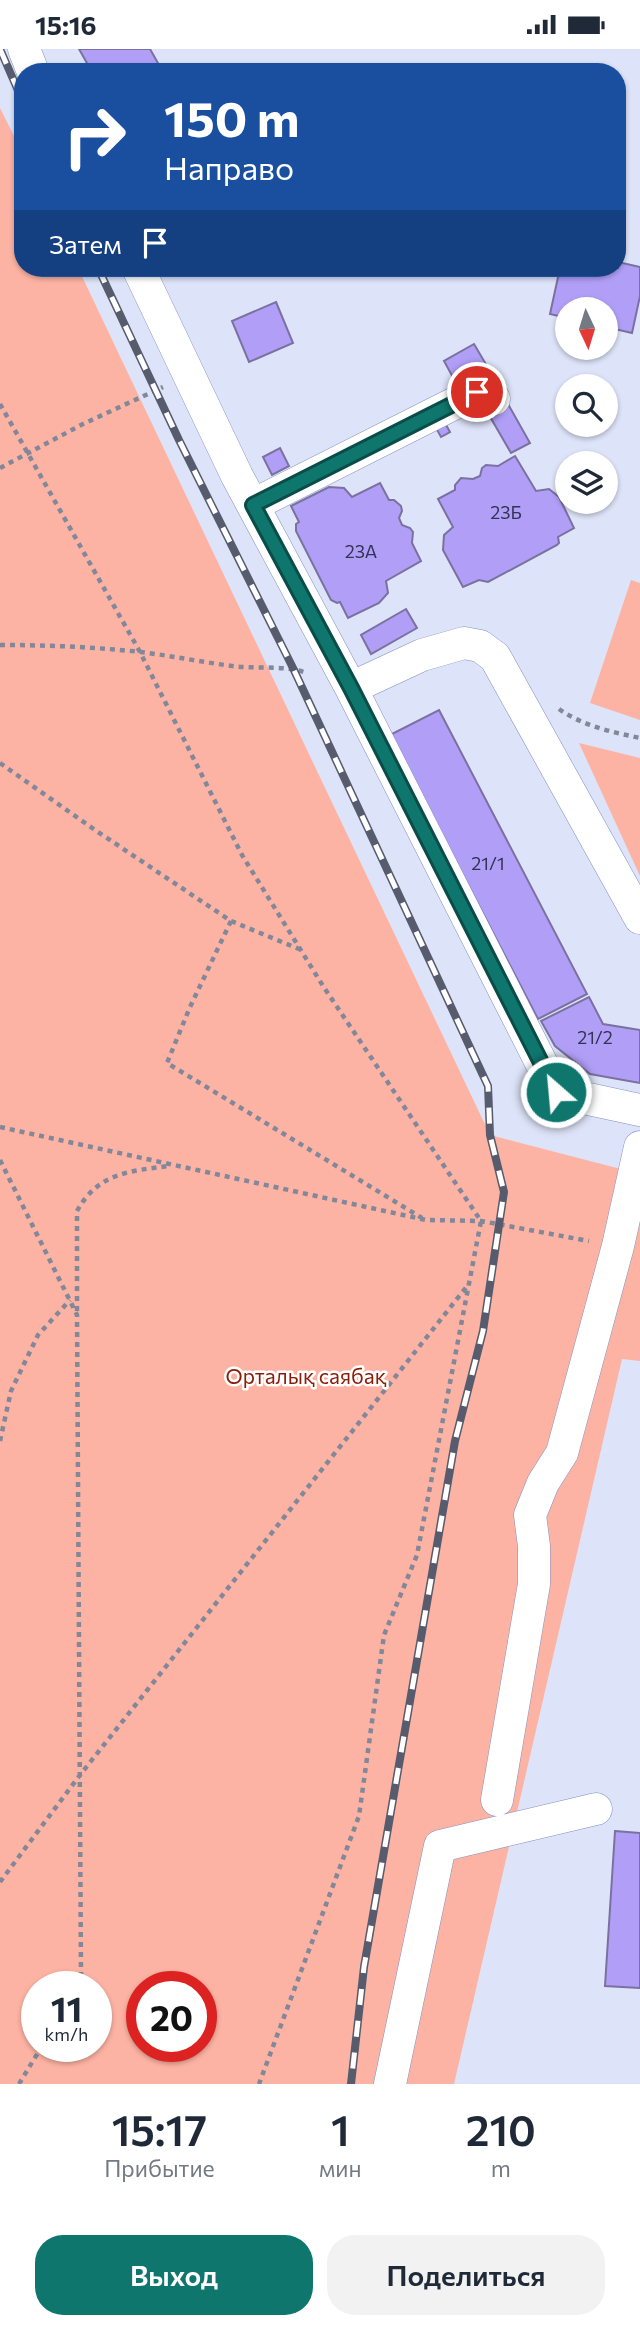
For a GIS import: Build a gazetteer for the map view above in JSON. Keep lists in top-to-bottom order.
{
  "parks": ["Орталық саябақ"],
  "house_numbers": [
    "23Б",
    "23A",
    "21/1",
    "21/2"
  ],
  "north": "bottom",
  "page": {
    "status": "15:16",
    "turn": ["150 m", "Направо"],
    "then": "Затем",
    "speed": "11 km/h",
    "limit": "20",
    "eta": [
      "15:17",
      "Прибытие",
      "1",
      "мин",
      "210",
      "m"
    ],
    "buttons": ["Выход", "Поделиться"]
  }
}
